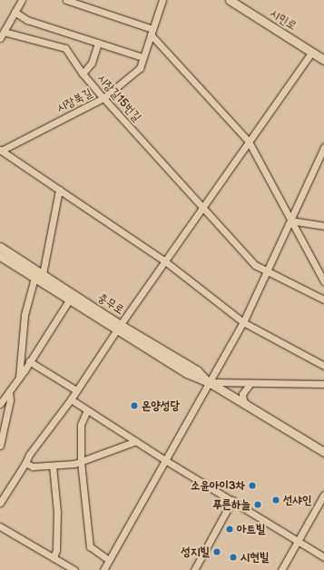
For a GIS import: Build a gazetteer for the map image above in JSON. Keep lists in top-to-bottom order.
{
  "streets": {
    "main road": ["시민로", "충무로"],
    "street": ["시장길15번길", "시장북길"]
  },
  "crossings": [
    ["시장길15번길", "시장북길"]
  ],
  "places": [
    "온양성당",
    "소윤아이3차",
    "선샤인",
    "푸른하늘",
    "아트빌",
    "성지빌",
    "시현빌"
  ]
}
